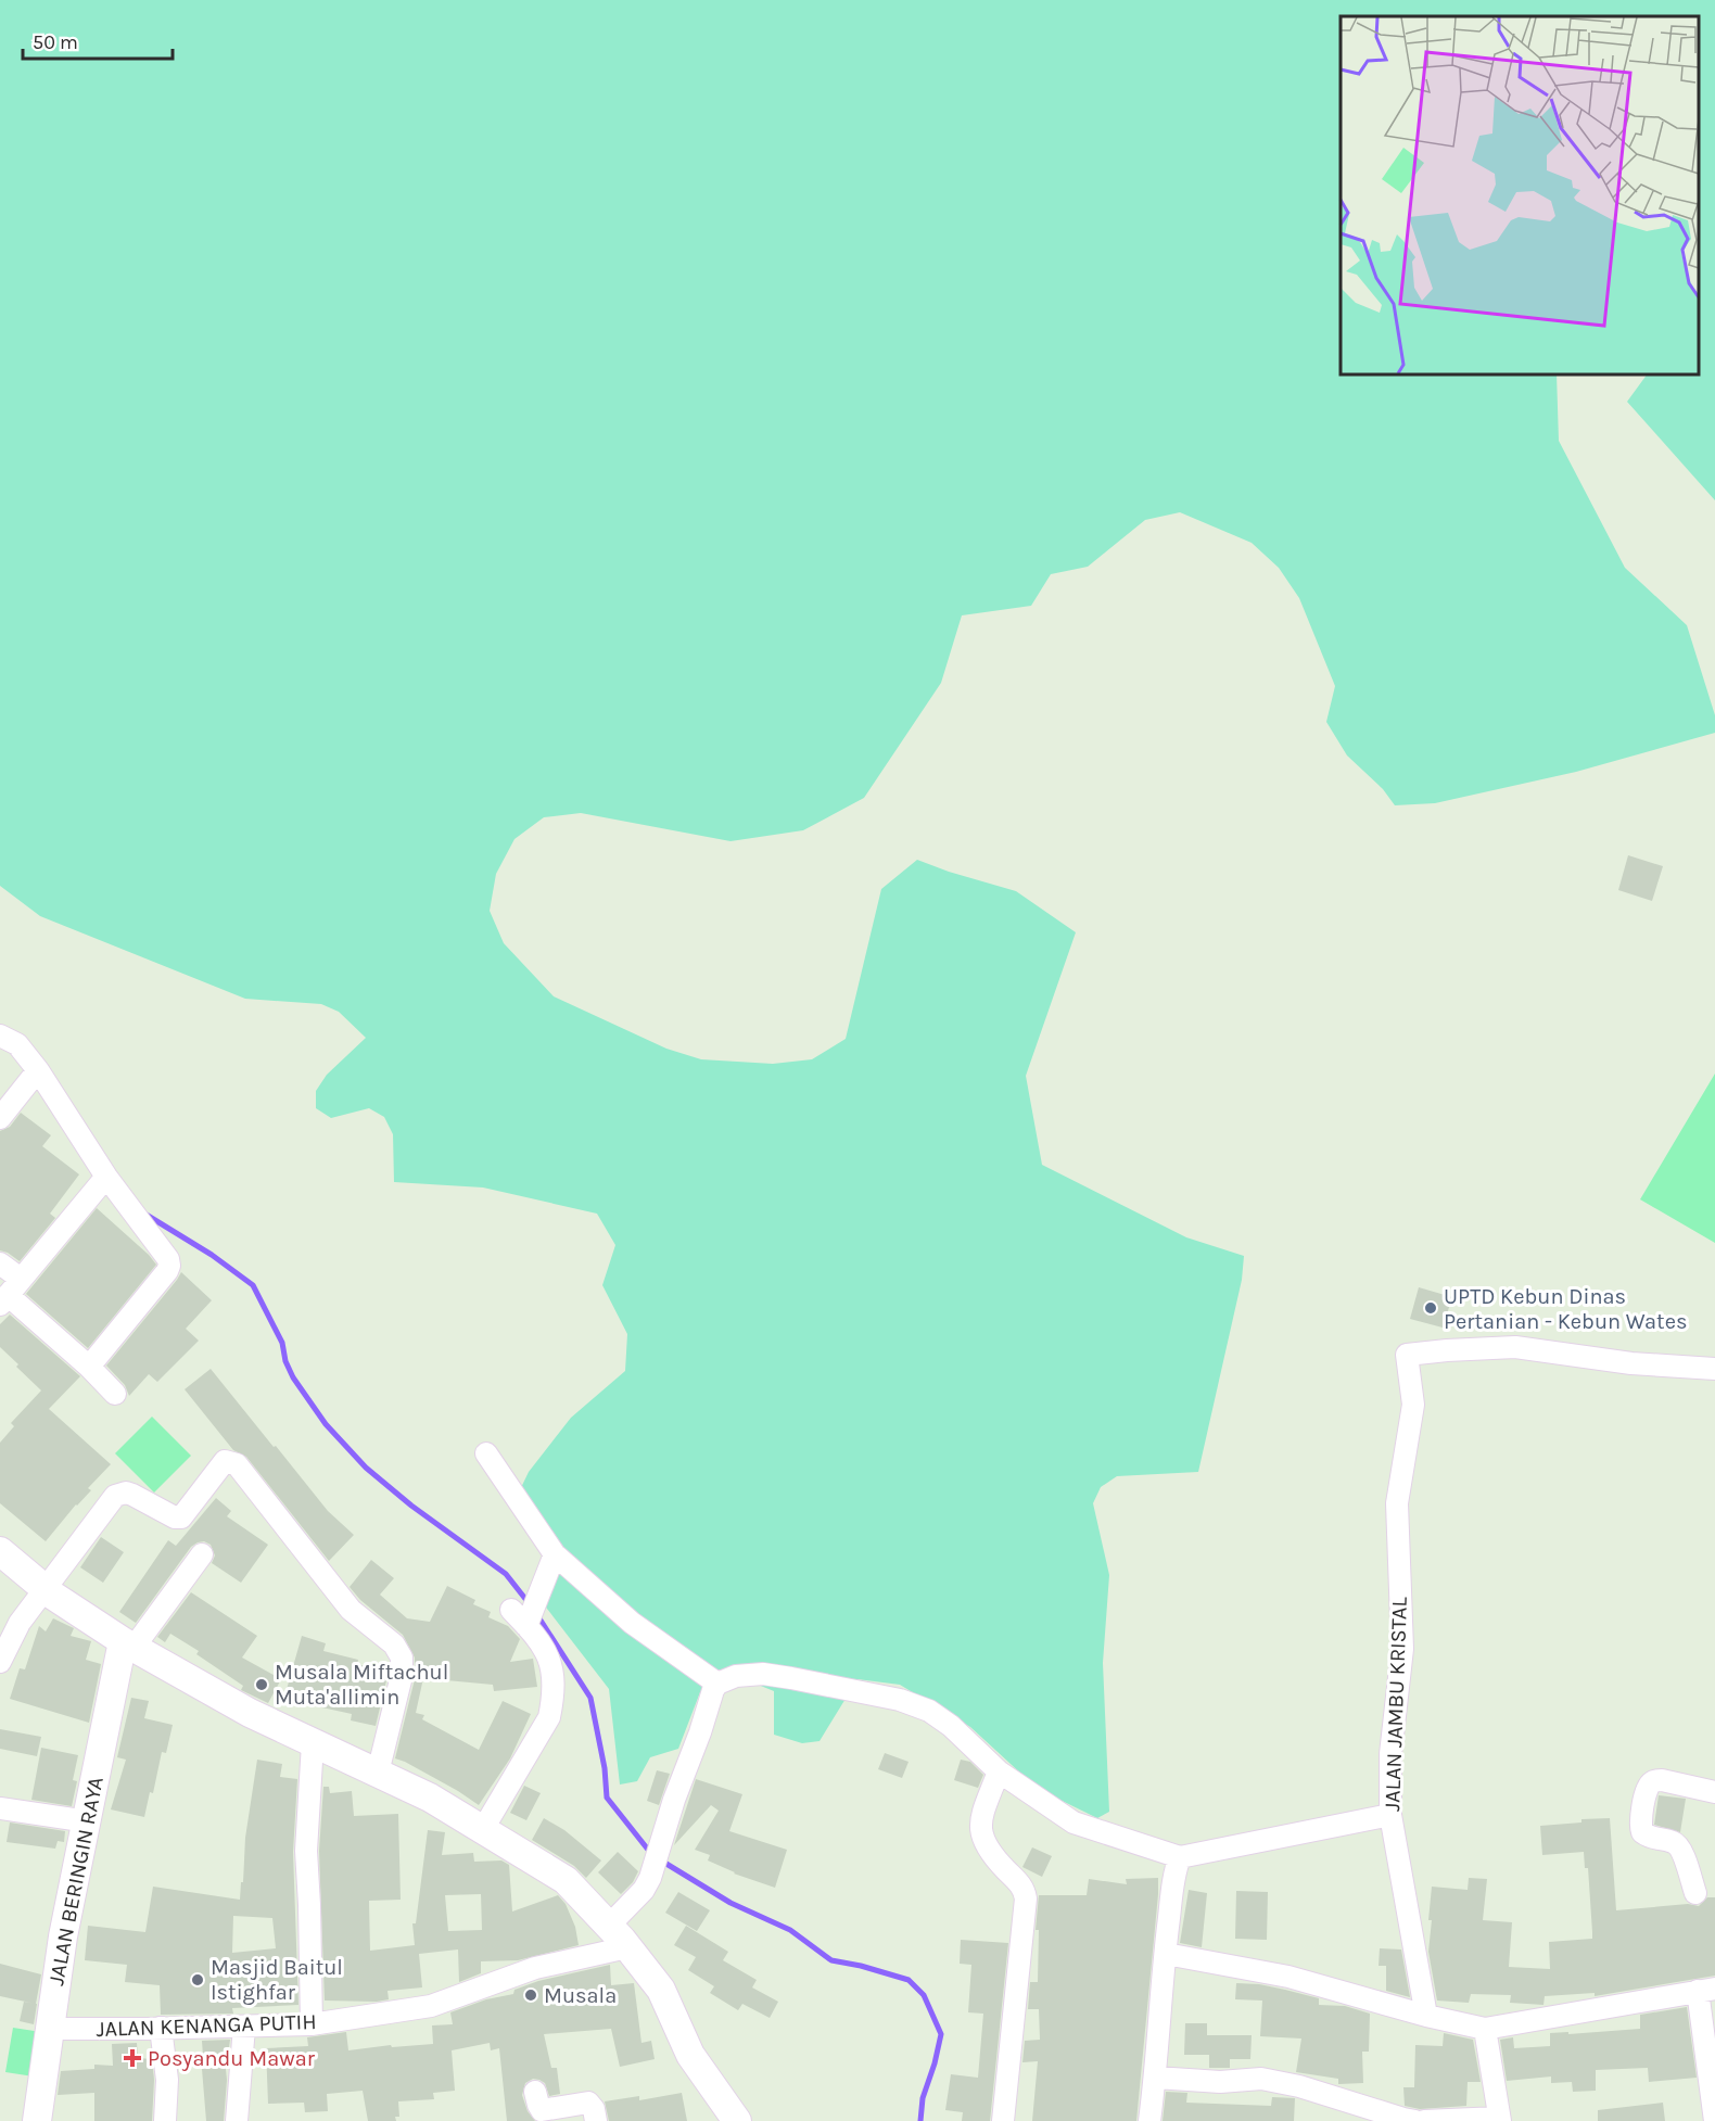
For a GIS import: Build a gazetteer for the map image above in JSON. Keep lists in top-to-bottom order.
{
  "streets": {
    "street": ["JALAN JAMBU KRISTAL", "JALAN BERINGIN RAYA", "JALAN KENANGA PUTIH"]
  },
  "crossings": [
    ["JALAN BERINGIN RAYA", "JALAN KENANGA PUTIH"]
  ],
  "places": {
    "other": [
      "UPTD Kebun Dinas Pertanian - Kebun Wates",
      "Musala Miftachul Muta'allimin",
      "Masjid Baitul Istighfar",
      "Musala"
    ],
    "health": ["Posyandu Mawar"]
  },
  "scale_bar": "50 m"
}
